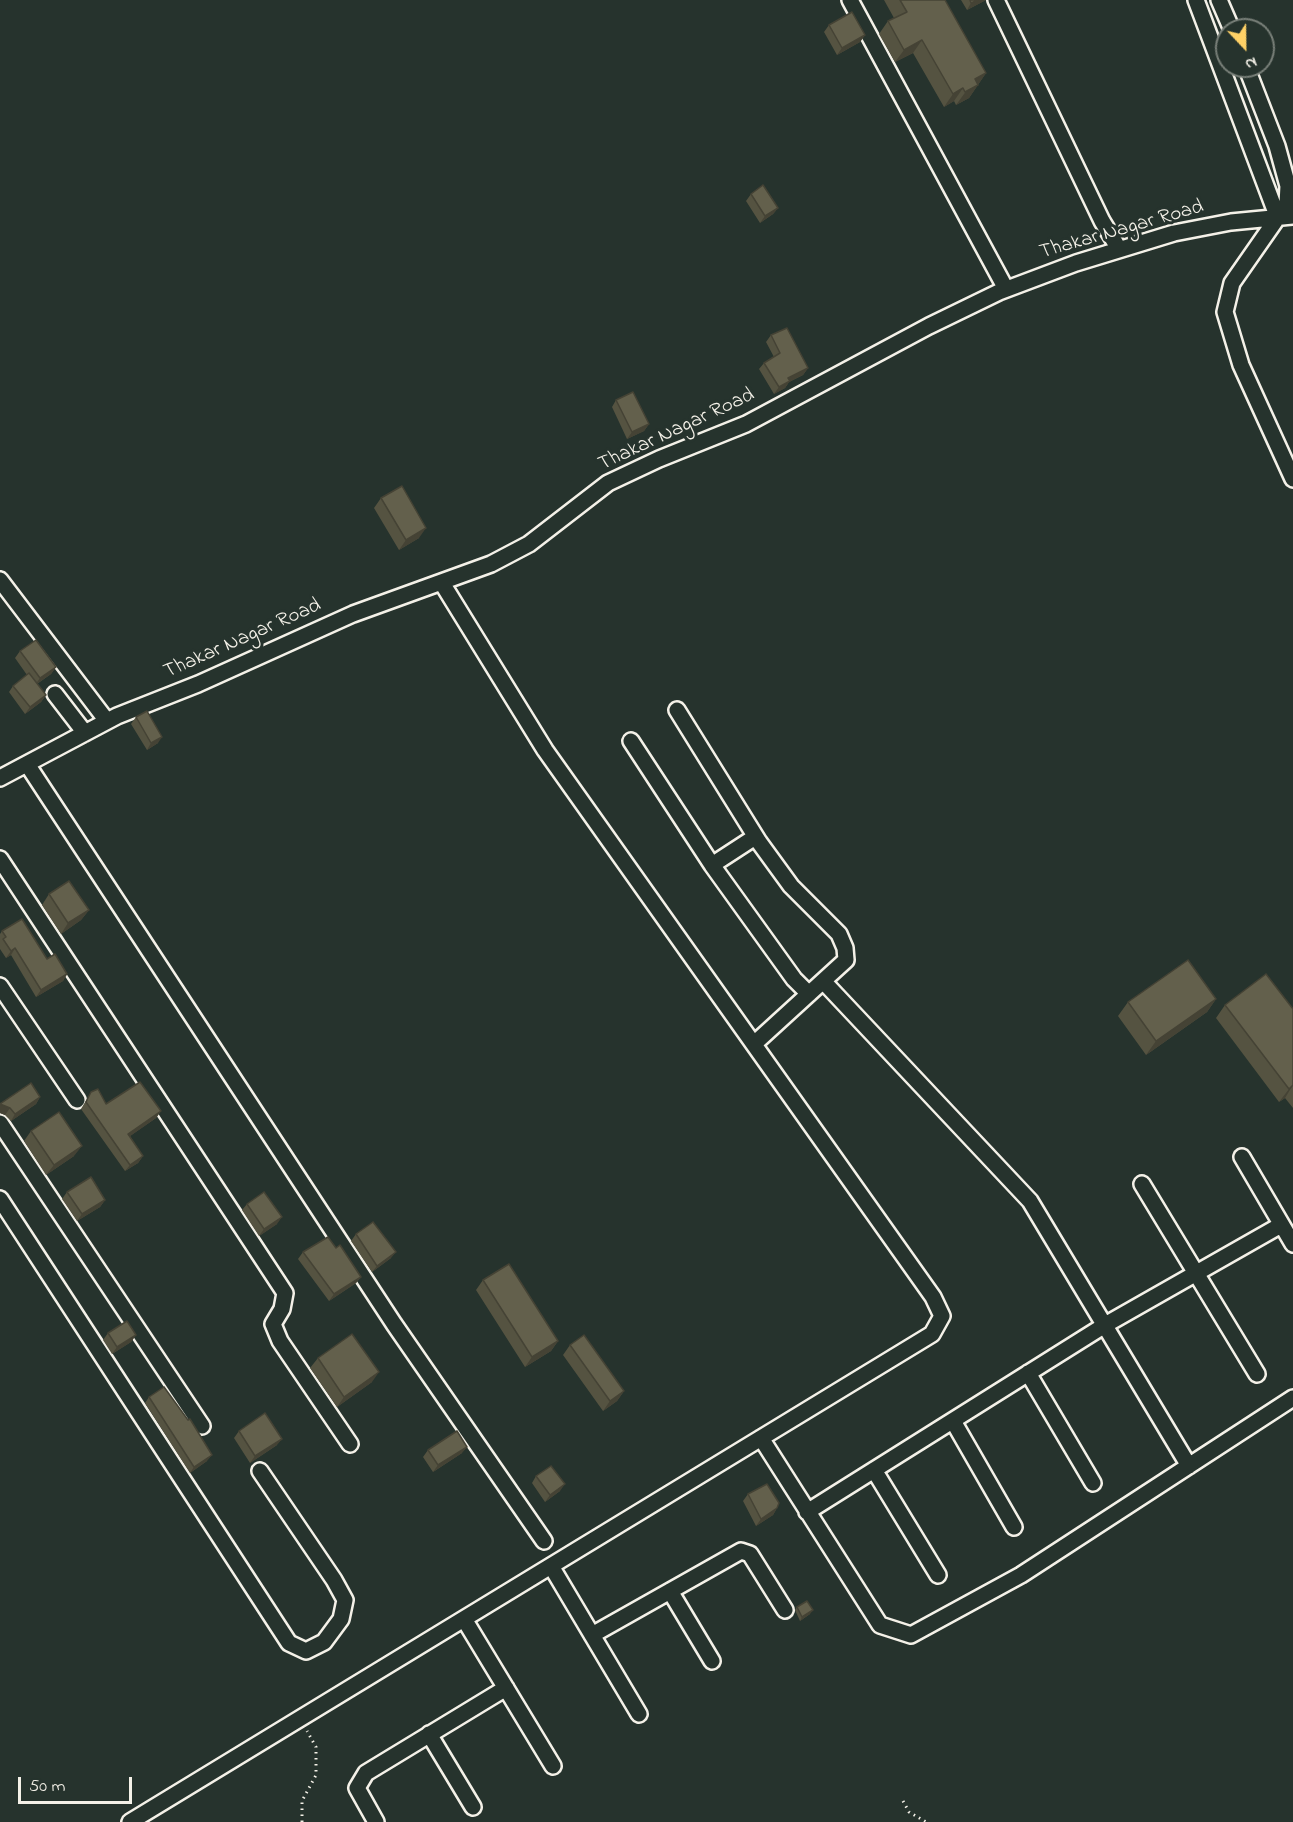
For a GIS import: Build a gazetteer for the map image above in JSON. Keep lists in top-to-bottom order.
{
  "streets": {
    "street": ["Thakar Nagar Road"]
  },
  "scale_bar": "50 m",
  "north": "bottom"
}
